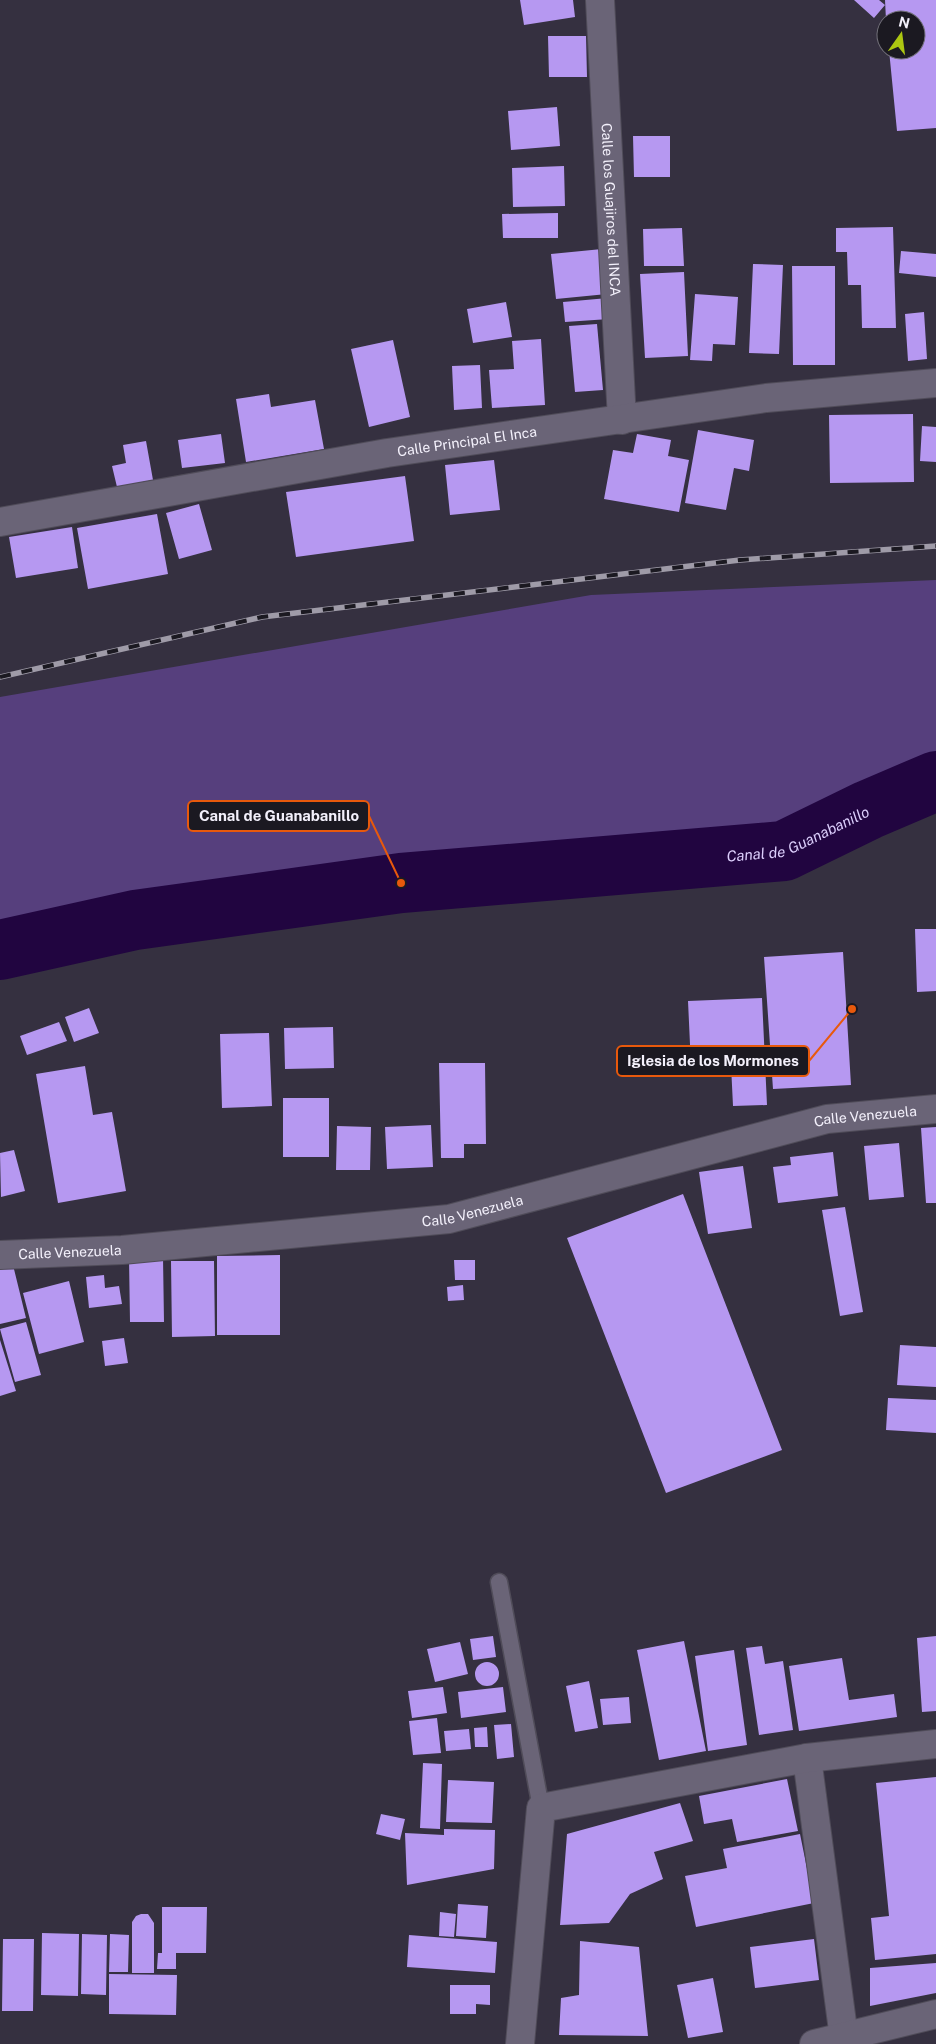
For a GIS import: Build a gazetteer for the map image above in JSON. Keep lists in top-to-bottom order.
{
  "streets": {
    "street": ["Calle los Guajiros del INCA", "Calle Principal El Inca", "Calle Venezuela"]
  },
  "crossings": [
    ["Calle los Guajiros del INCA", "Calle Principal El Inca"]
  ],
  "water": ["Canal de Guanabanillo"],
  "places": ["Canal de Guanabanillo", "Iglesia de los Mormones"],
  "north": "top"
}
